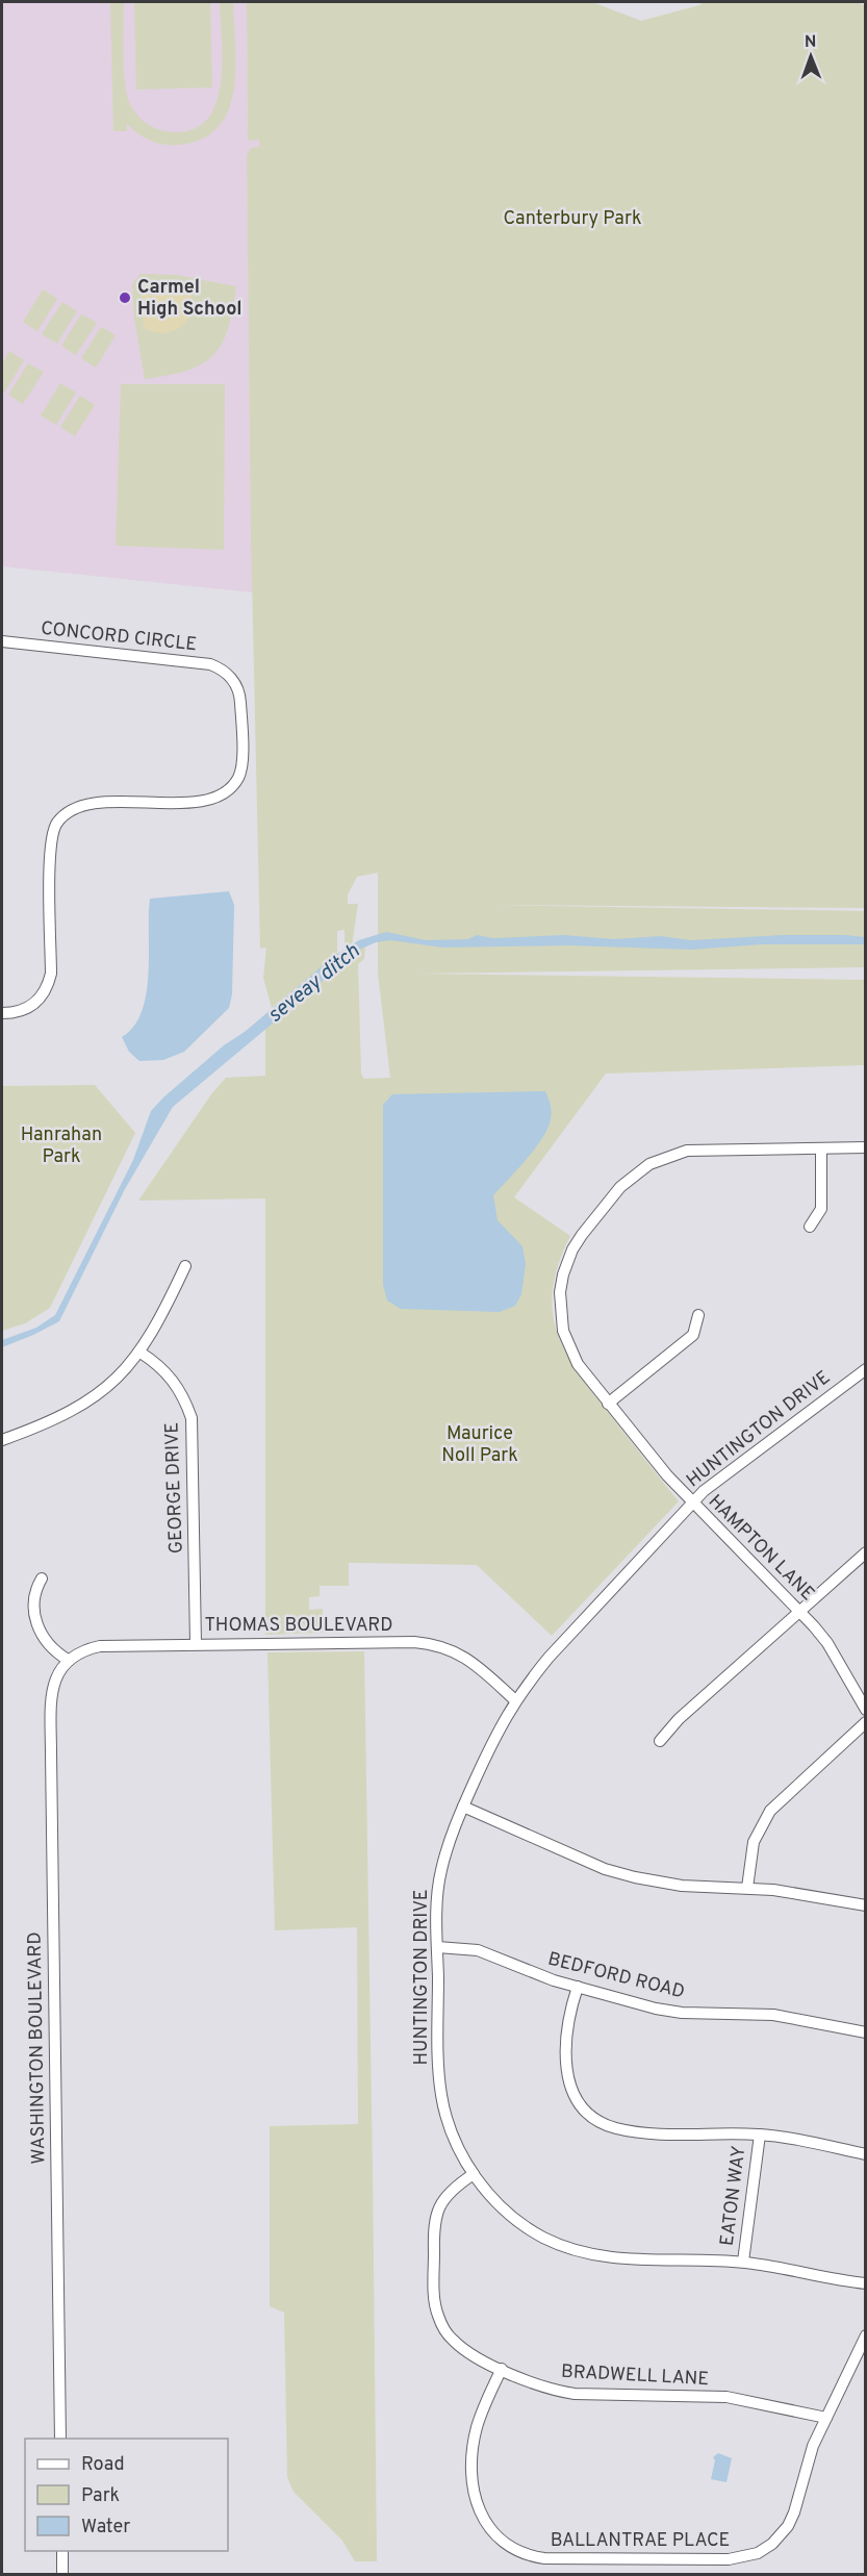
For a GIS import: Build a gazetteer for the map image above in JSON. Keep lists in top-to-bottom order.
{
  "streets": {
    "street": [
      "CONCORD CIRCLE",
      "HUNTINGTON DRIVE",
      "GEORGE DRIVE",
      "HAMPTON LANE",
      "THOMAS BOULEVARD",
      "BEDFORD ROAD",
      "WASHINGTON BOULEVARD",
      "EATON WAY",
      "BRADWELL LANE",
      "BALLANTRAE PLACE"
    ]
  },
  "crossings": [
    ["HUNTINGTON DRIVE", "HAMPTON LANE"],
    ["HUNTINGTON DRIVE", "THOMAS BOULEVARD"],
    ["HUNTINGTON DRIVE", "BEDFORD ROAD"],
    ["HUNTINGTON DRIVE", "EATON WAY"],
    ["HUNTINGTON DRIVE", "BRADWELL LANE"],
    ["GEORGE DRIVE", "THOMAS BOULEVARD"],
    ["THOMAS BOULEVARD", "WASHINGTON BOULEVARD"],
    ["BRADWELL LANE", "BALLANTRAE PLACE"]
  ],
  "water": ["seveay ditch"],
  "parks": ["Canterbury Park", "Hanrahan Park", "Maurice Noll Park"],
  "places": ["Carmel High School"],
  "legend": ["Road", "Park", "Water"],
  "north": "top"
}
